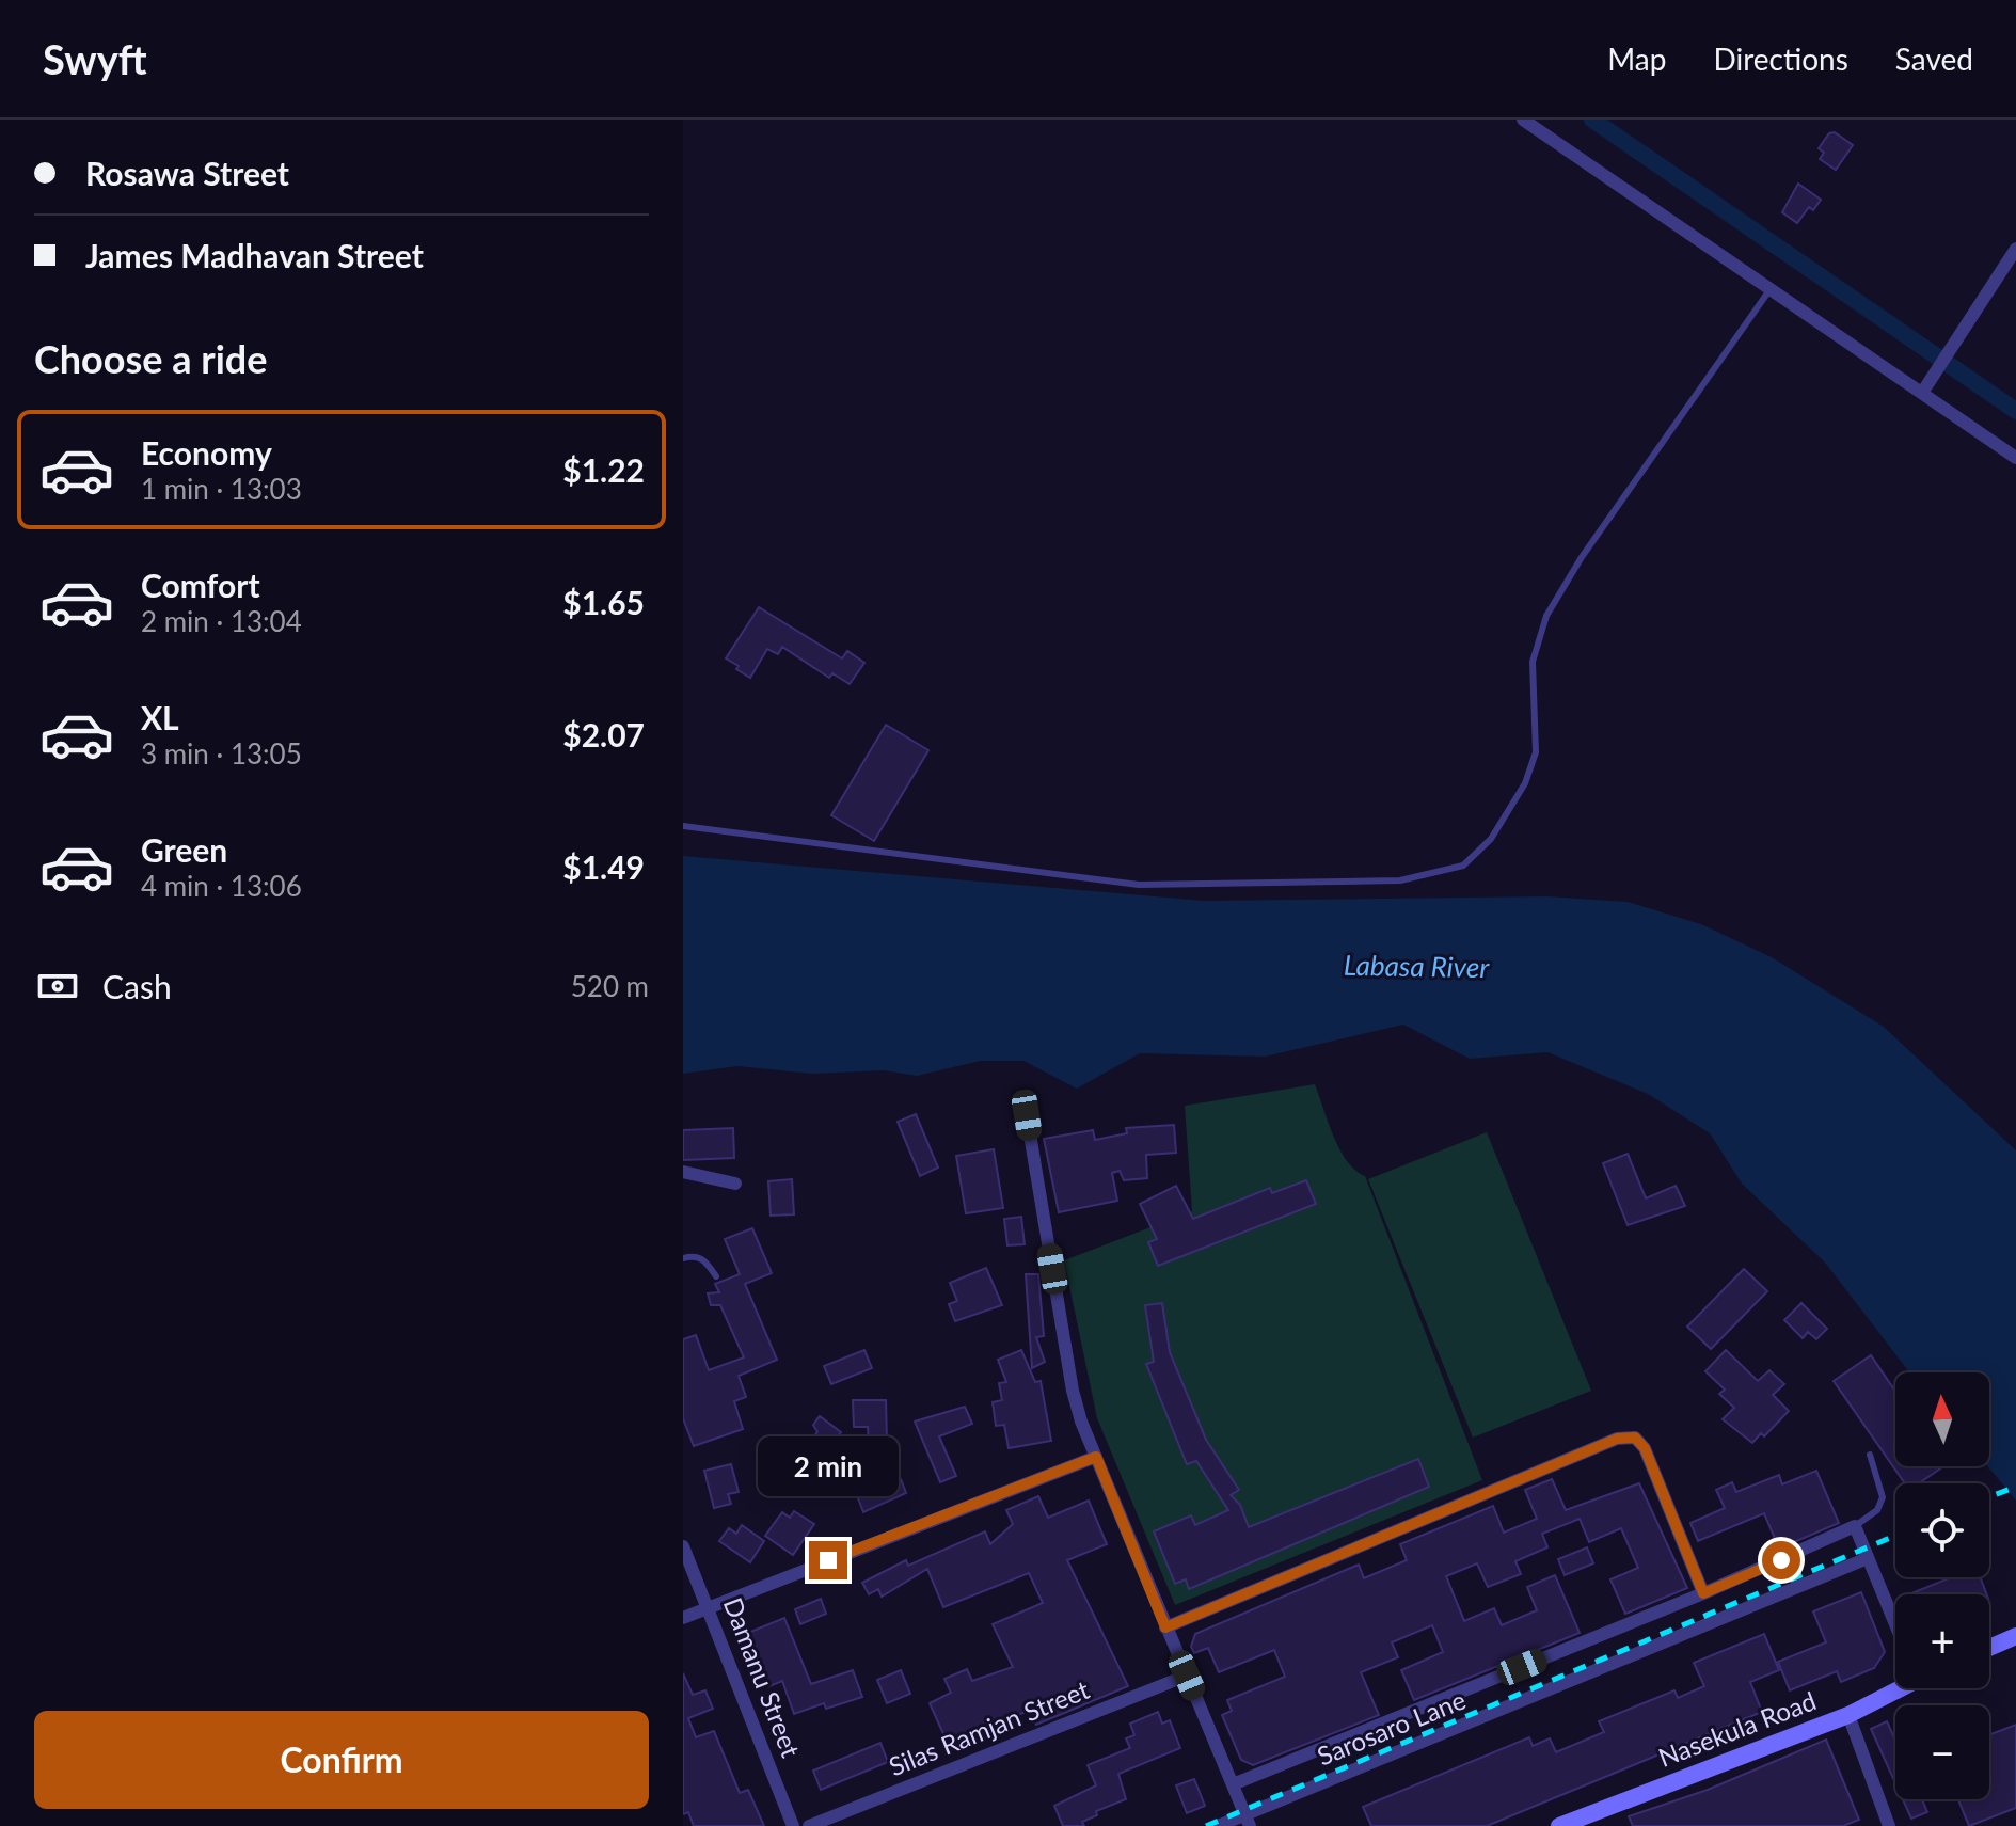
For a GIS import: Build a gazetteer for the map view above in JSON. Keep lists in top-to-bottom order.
{
  "streets": {
    "main road": ["Nasekula Road"],
    "street": ["Damanu Street", "Silas Ramjan Street", "Sarosaro Lane"]
  },
  "water": ["Labasa River"],
  "north": "top",
  "page": {
    "header": "Swyft",
    "nav": ["Map", "Directions", "Saved"],
    "banner": ["Rosawa Street", "James Madhavan Street"],
    "heading": "Choose a ride",
    "list": [
      {
        "name": "Economy",
        "note": "1 min · 13:03",
        "value": "$1.22"
      },
      {
        "name": "Comfort",
        "note": "2 min · 13:04",
        "value": "$1.65"
      },
      {
        "name": "XL",
        "note": "3 min · 13:05",
        "value": "$2.07"
      },
      {
        "name": "Green",
        "note": "4 min · 13:06",
        "value": "$1.49"
      }
    ],
    "pay": ["Cash", "520 m"],
    "map_buttons": ["+", "−"],
    "bubble": "2 min",
    "buttons": "Confirm"
  }
}
